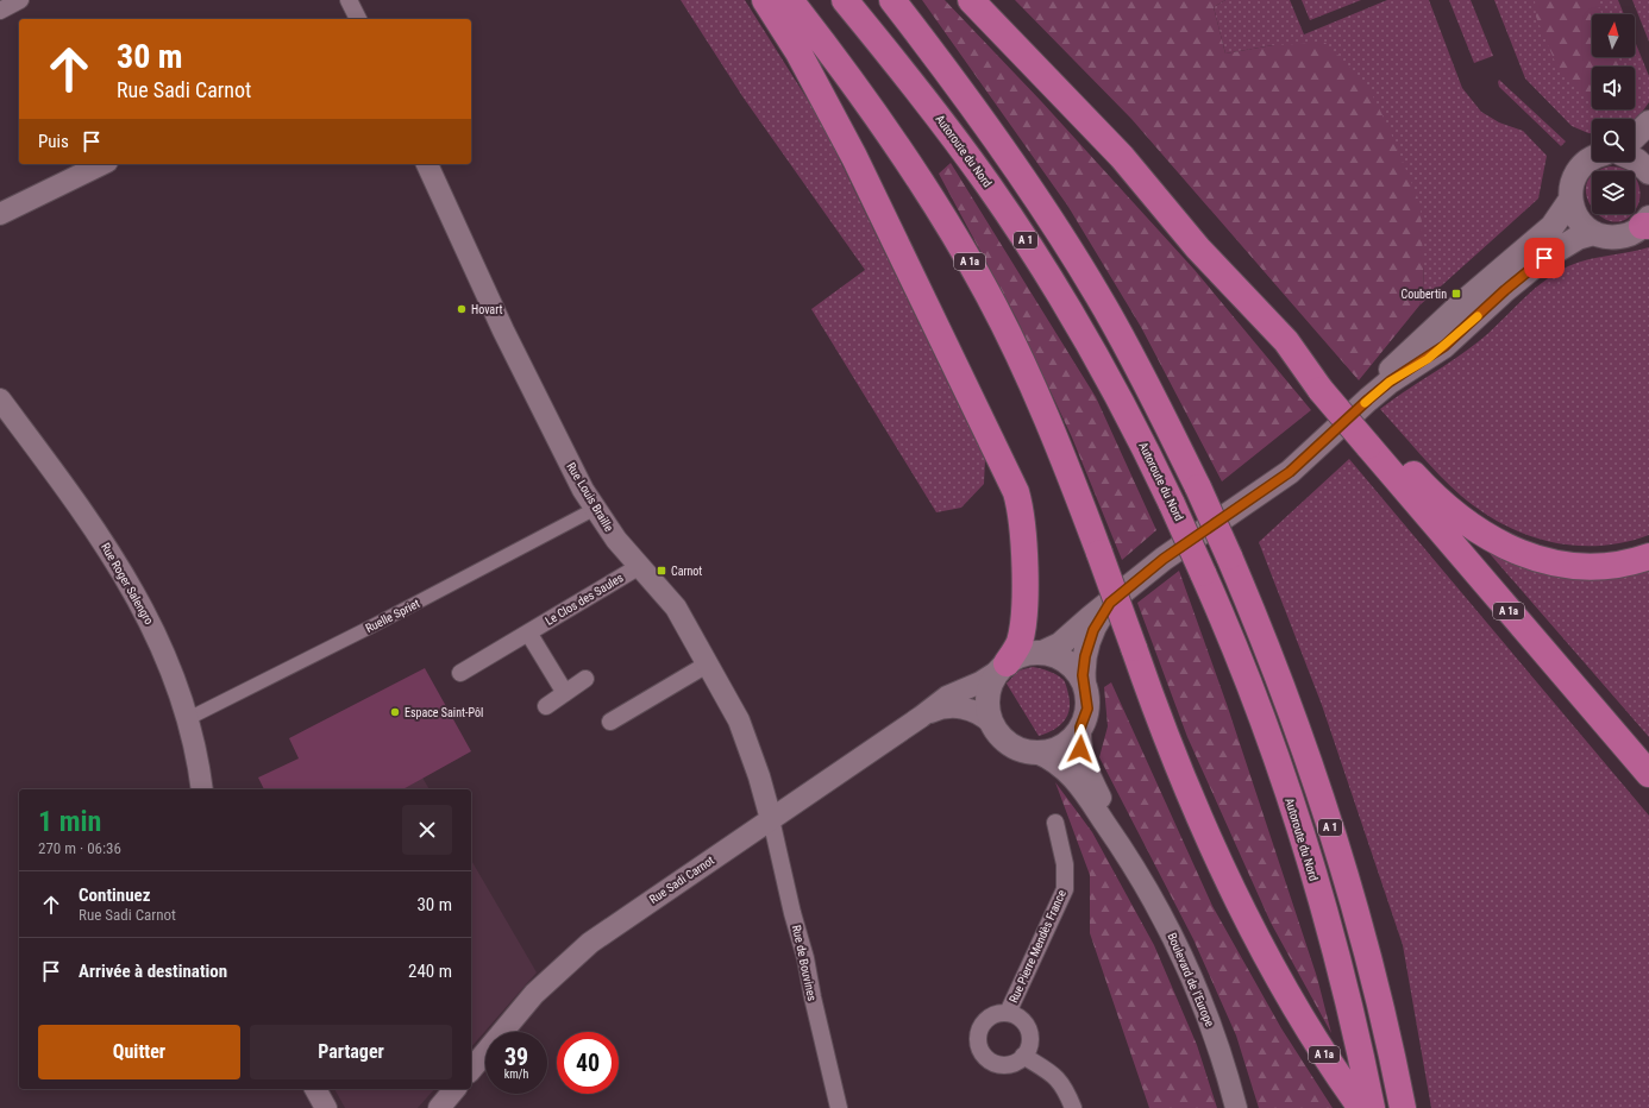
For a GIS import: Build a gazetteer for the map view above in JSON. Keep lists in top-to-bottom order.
{
  "streets": {
    "highway": ["Autoroute du Nord", "A 1", "A 1a"],
    "street": [
      "Rue Louis Braille",
      "Rue Roger Salengro",
      "Le Clos des Saules",
      "Ruelle Spriet",
      "Rue Sadi Carnot",
      "Rue Pierre Mendès France",
      "Rue de Bouvines",
      "Boulevard de l'Europe"
    ]
  },
  "crossings": [
    ["Rue Louis Braille", "Le Clos des Saules"],
    ["Rue Louis Braille", "Ruelle Spriet"],
    ["Rue Louis Braille", "Rue Sadi Carnot"],
    ["Rue Louis Braille", "Rue de Bouvines"],
    ["Rue Roger Salengro", "Ruelle Spriet"],
    ["Rue Sadi Carnot", "Rue de Bouvines"],
    ["Rue Sadi Carnot", "Boulevard de l'Europe"]
  ],
  "places": {
    "transit": ["Coubertin", "Carnot"],
    "other": ["Hovart", "Espace Saint-Pôl"]
  },
  "north": "top",
  "page": {
    "turn": ["30 m", "Rue Sadi Carnot"],
    "then": "Puis",
    "heading": ["1 min", "270 m · 06:36"],
    "list": [
      {
        "name": "Continuez",
        "note": "Rue Sadi Carnot",
        "value": "30 m"
      },
      {
        "name": "Arrivée à destination",
        "value": "240 m"
      }
    ],
    "buttons": ["Quitter", "Partager"],
    "speed": "39 km/h",
    "limit": "40"
  }
}
